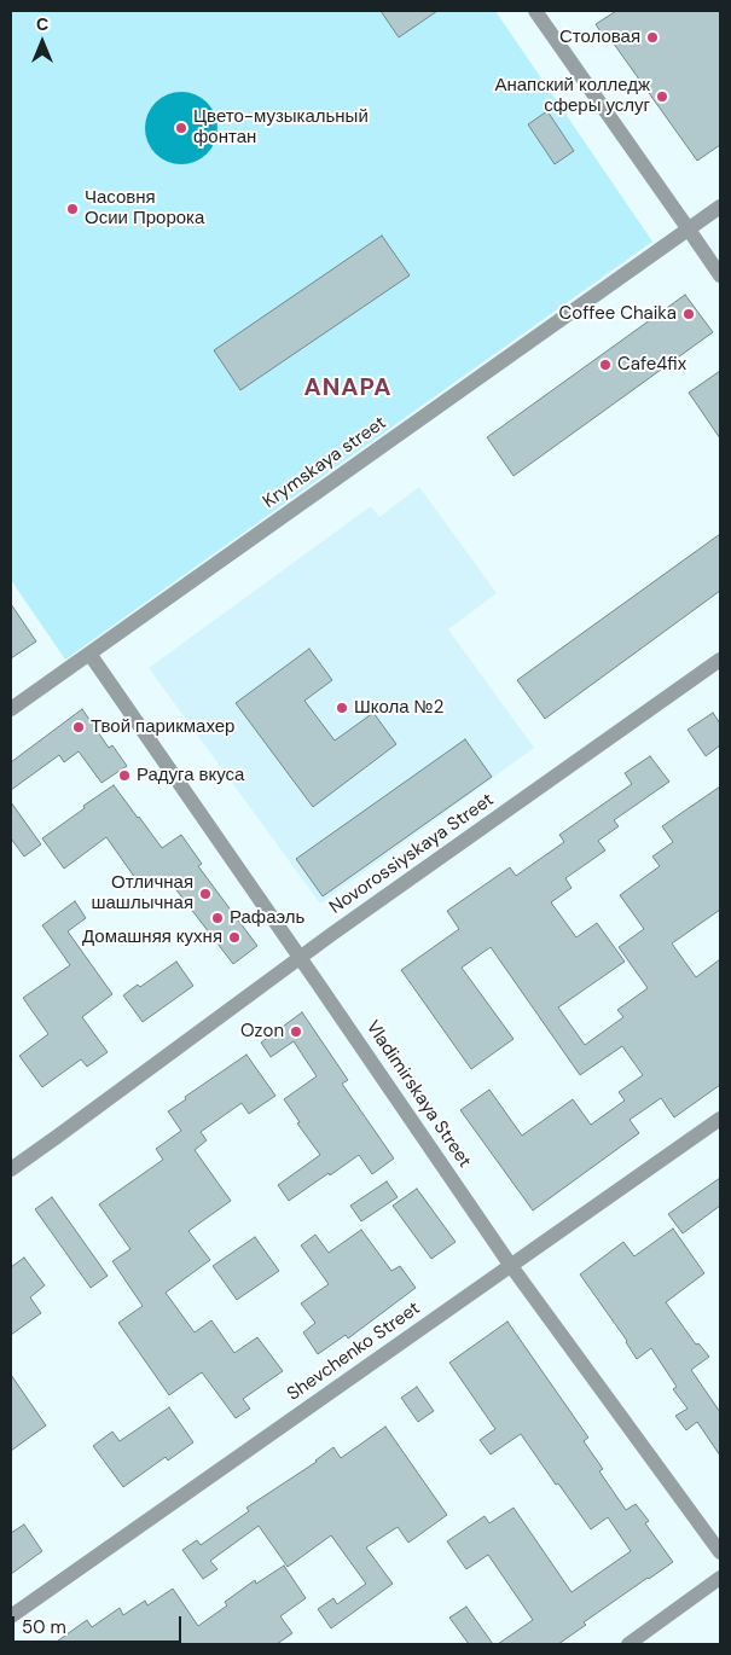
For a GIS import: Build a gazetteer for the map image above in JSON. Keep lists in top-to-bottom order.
{
  "streets": {
    "street": [
      "Krymskaya street",
      "Novorossiyskaya Street",
      "Vladimirskaya Street",
      "Shevchenko Street"
    ]
  },
  "crossings": [
    ["Krymskaya street", "Vladimirskaya Street"],
    ["Novorossiyskaya Street", "Vladimirskaya Street"],
    ["Vladimirskaya Street", "Shevchenko Street"]
  ],
  "districts": ["ANAPA"],
  "places": [
    "Столовая",
    "Анапский колледж сферы услуг",
    "Цвето-музыкальный фонтан",
    "Часовня Осии Пророка",
    "Coffee Chaika",
    "Cafe4fix",
    "Школа №2",
    "Твой парикмахер",
    "Радуга вкуса",
    "Отличная шашлычная",
    "Рафаэль",
    "Домашняя кухня",
    "Ozon"
  ],
  "scale_bar": "50 m",
  "north": "top"
}
